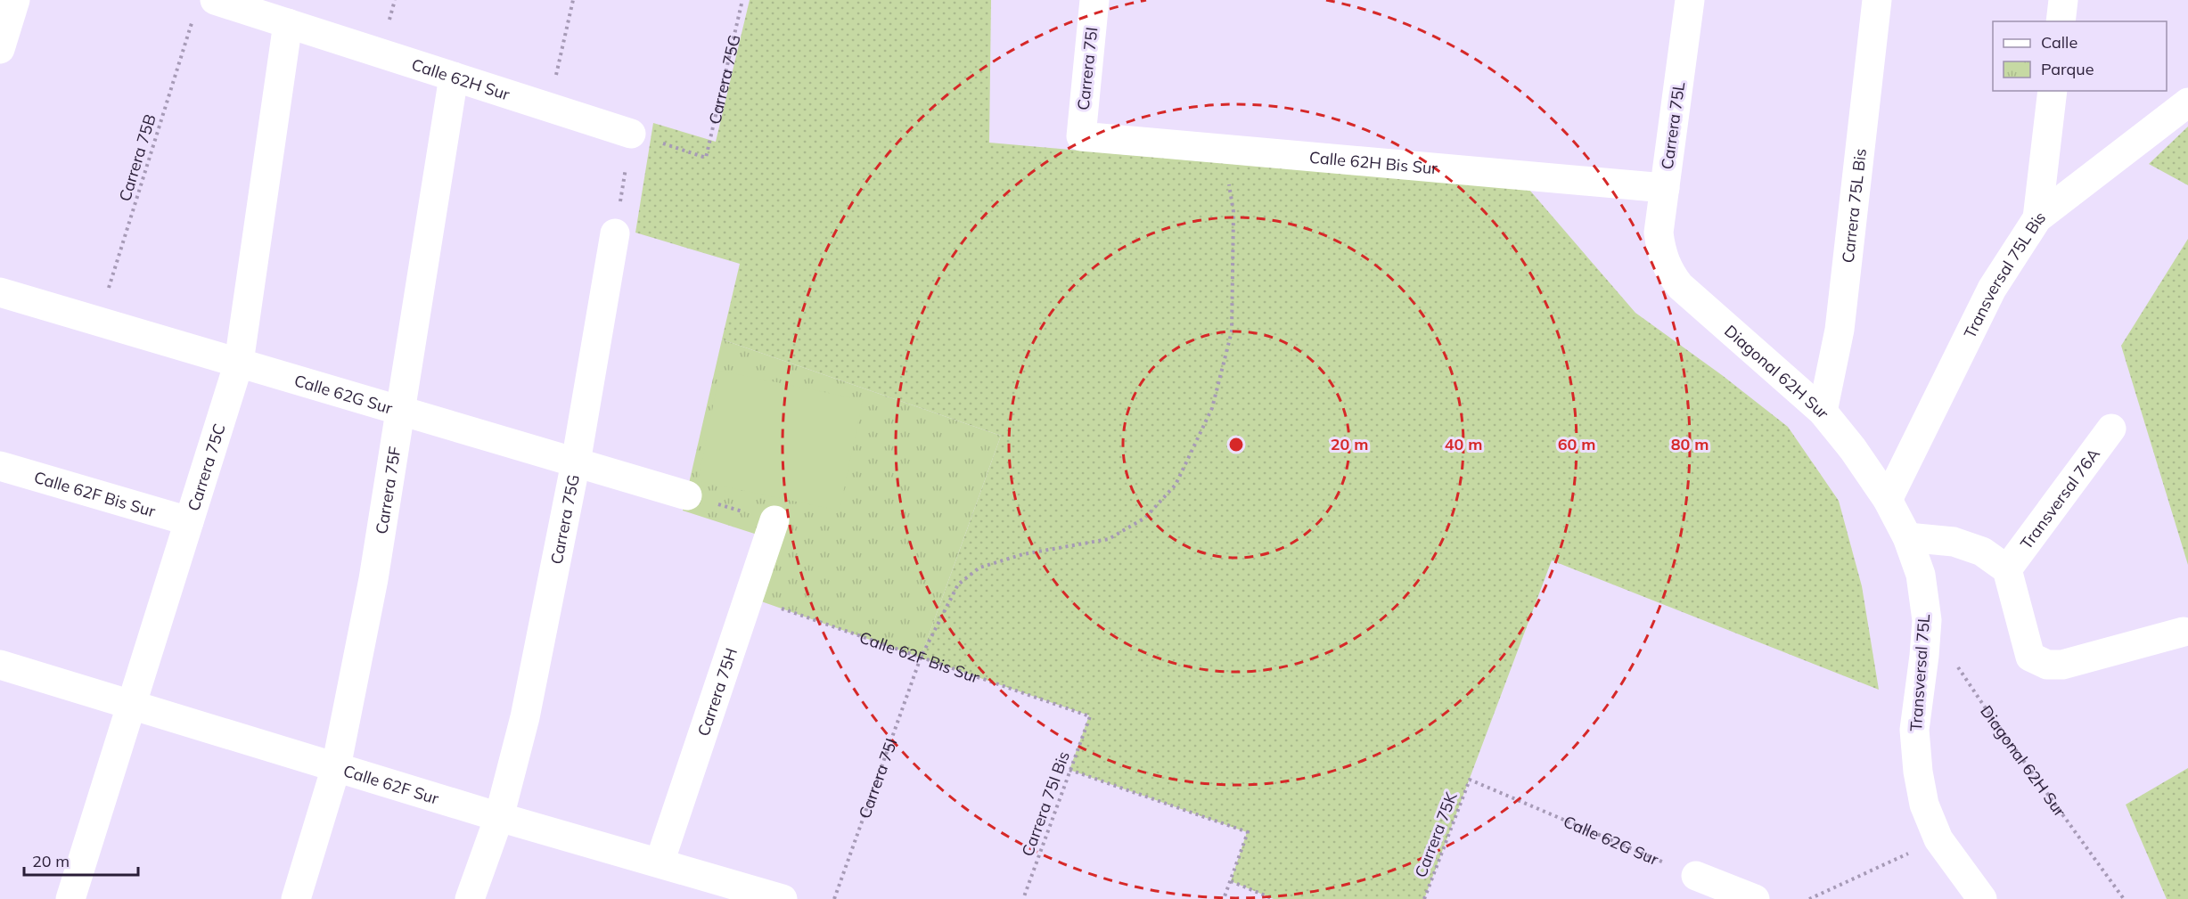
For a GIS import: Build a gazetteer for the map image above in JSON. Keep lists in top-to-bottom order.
{
  "streets": {
    "street": [
      "Carrera 75I",
      "Calle 62H Sur",
      "Carrera 75G",
      "Carrera 75L",
      "Calle 62H Bis Sur",
      "Carrera 75L Bis",
      "Transversal 75L Bis",
      "Diagonal 62H Sur",
      "Calle 62G Sur",
      "Carrera 75C",
      "Carrera 75F",
      "Calle 62F Bis Sur",
      "Transversal 76A",
      "Transversal 75L",
      "Carrera 75H",
      "Calle 62F Sur"
    ],
    "path": ["Carrera 75B", "Carrera 75I Bis", "Carrera 75K"]
  },
  "crossings": [
    ["Carrera 75I", "Calle 62H Bis Sur"],
    ["Carrera 75I", "Calle 62F Bis Sur"],
    ["Calle 62H Sur", "Carrera 75G"],
    ["Calle 62H Sur", "Carrera 75C"],
    ["Calle 62H Sur", "Carrera 75F"],
    ["Carrera 75G", "Calle 62G Sur"],
    ["Carrera 75G", "Calle 62F Sur"],
    ["Carrera 75L", "Calle 62H Bis Sur"],
    ["Carrera 75L", "Diagonal 62H Sur"],
    ["Carrera 75B", "Calle 62G Sur"],
    ["Carrera 75L Bis", "Diagonal 62H Sur"],
    ["Transversal 75L Bis", "Diagonal 62H Sur"],
    ["Transversal 75L Bis", "Transversal 75L"],
    ["Diagonal 62H Sur", "Transversal 75L"],
    ["Calle 62G Sur", "Carrera 75C"],
    ["Calle 62G Sur", "Carrera 75F"],
    ["Calle 62G Sur", "Carrera 75K"],
    ["Carrera 75C", "Calle 62F Bis Sur"],
    ["Carrera 75C", "Calle 62F Sur"],
    ["Carrera 75F", "Calle 62F Sur"],
    ["Calle 62F Bis Sur", "Carrera 75H"],
    ["Calle 62F Bis Sur", "Carrera 75I Bis"],
    ["Carrera 75H", "Calle 62F Sur"]
  ],
  "legend": ["Calle", "Parque"],
  "scale_bar": "20 m",
  "rings": [
    "20 m",
    "40 m",
    "60 m",
    "80 m"
  ]
}
